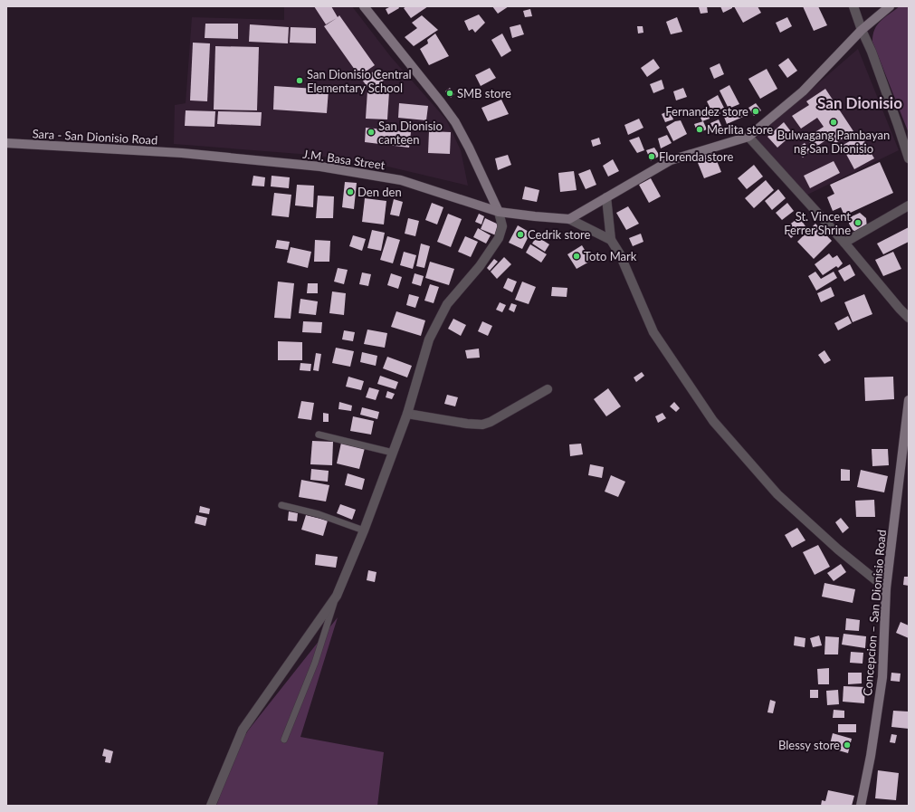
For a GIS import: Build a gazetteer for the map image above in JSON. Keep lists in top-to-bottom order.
{
  "streets": {
    "main road": ["Sara - San Dionisio Road", "J.M. Basa Street", "Concepcion – San Dionisio Road"]
  },
  "crossings": [
    ["Sara - San Dionisio Road", "J.M. Basa Street"]
  ],
  "districts": ["San Dionisio"],
  "places": [
    "San Dionisio Central Elementary School",
    "SMB store",
    "Fernandez store",
    "Bulwagang Pambayan ng San Dionisio",
    "Merlita store",
    "San Dionisio canteen",
    "Florenda store",
    "Den den",
    "St. Vincent Ferrer Shrine",
    "Cedrik store",
    "Toto Mark",
    "Blessy store"
  ]
}
